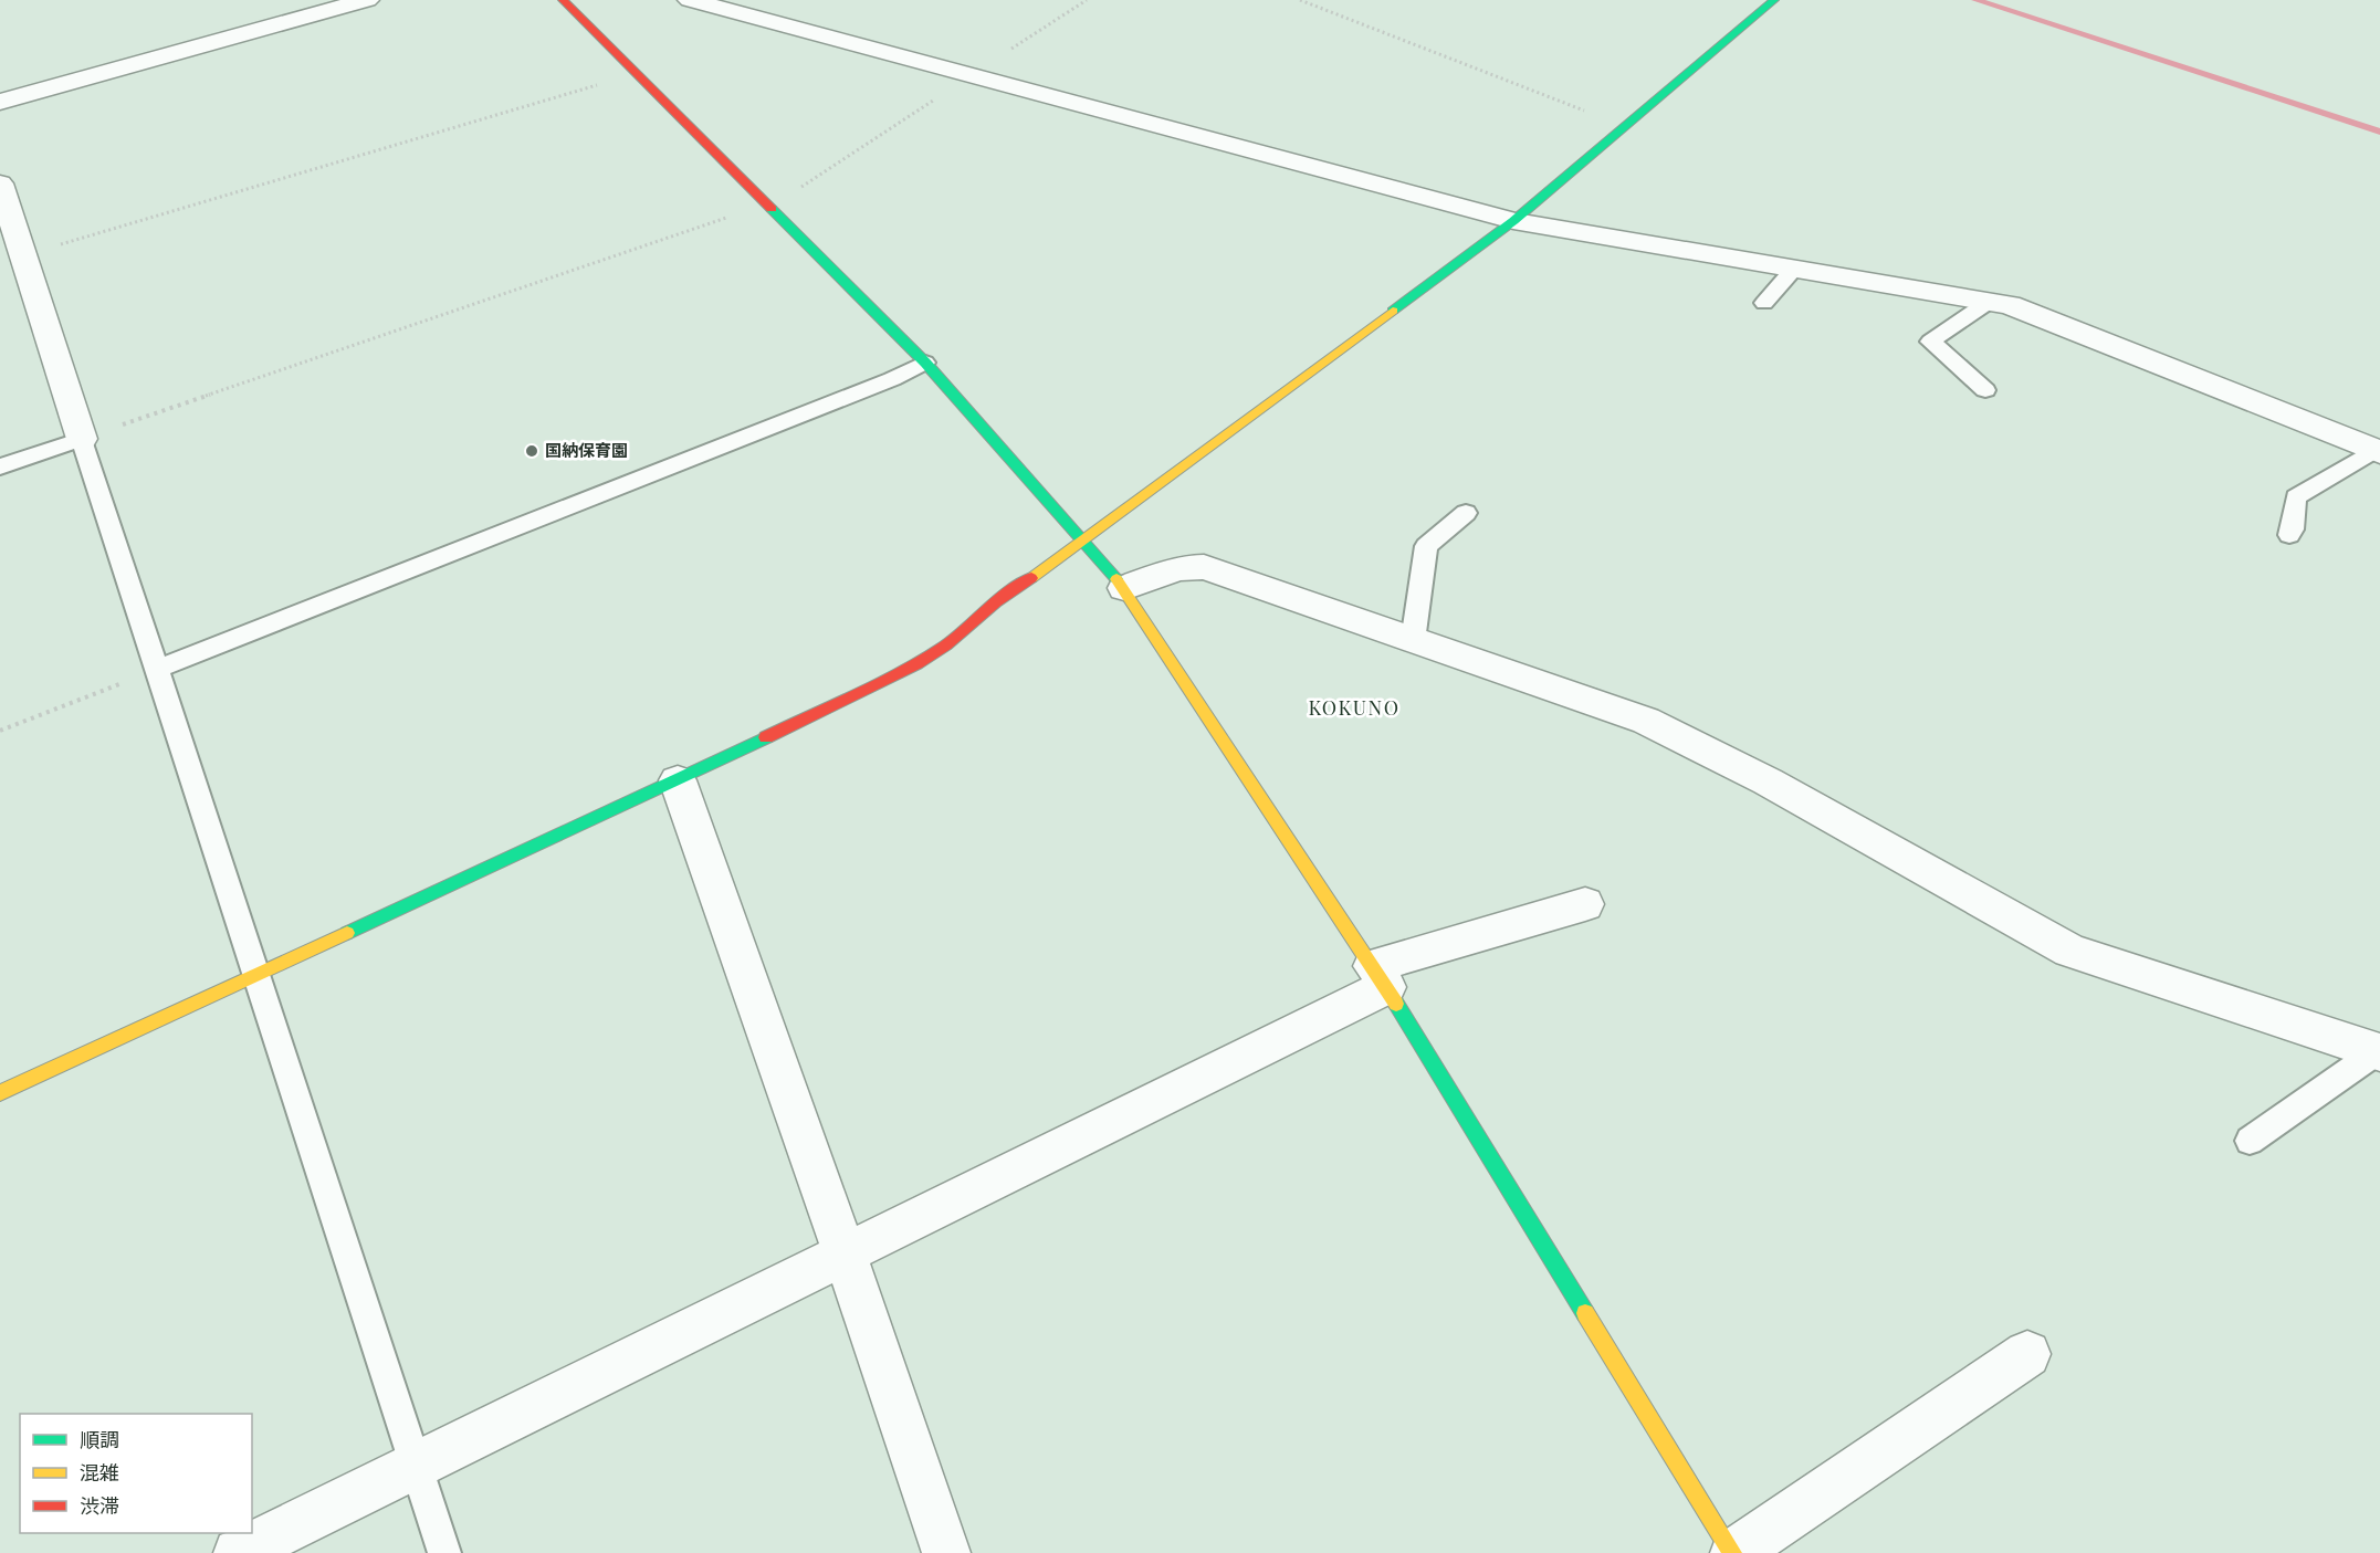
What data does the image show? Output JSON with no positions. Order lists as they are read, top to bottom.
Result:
{
  "districts": ["KOKUNO"],
  "places": ["国納保育園"],
  "legend": ["順調", "混雑", "渋滞"]
}
